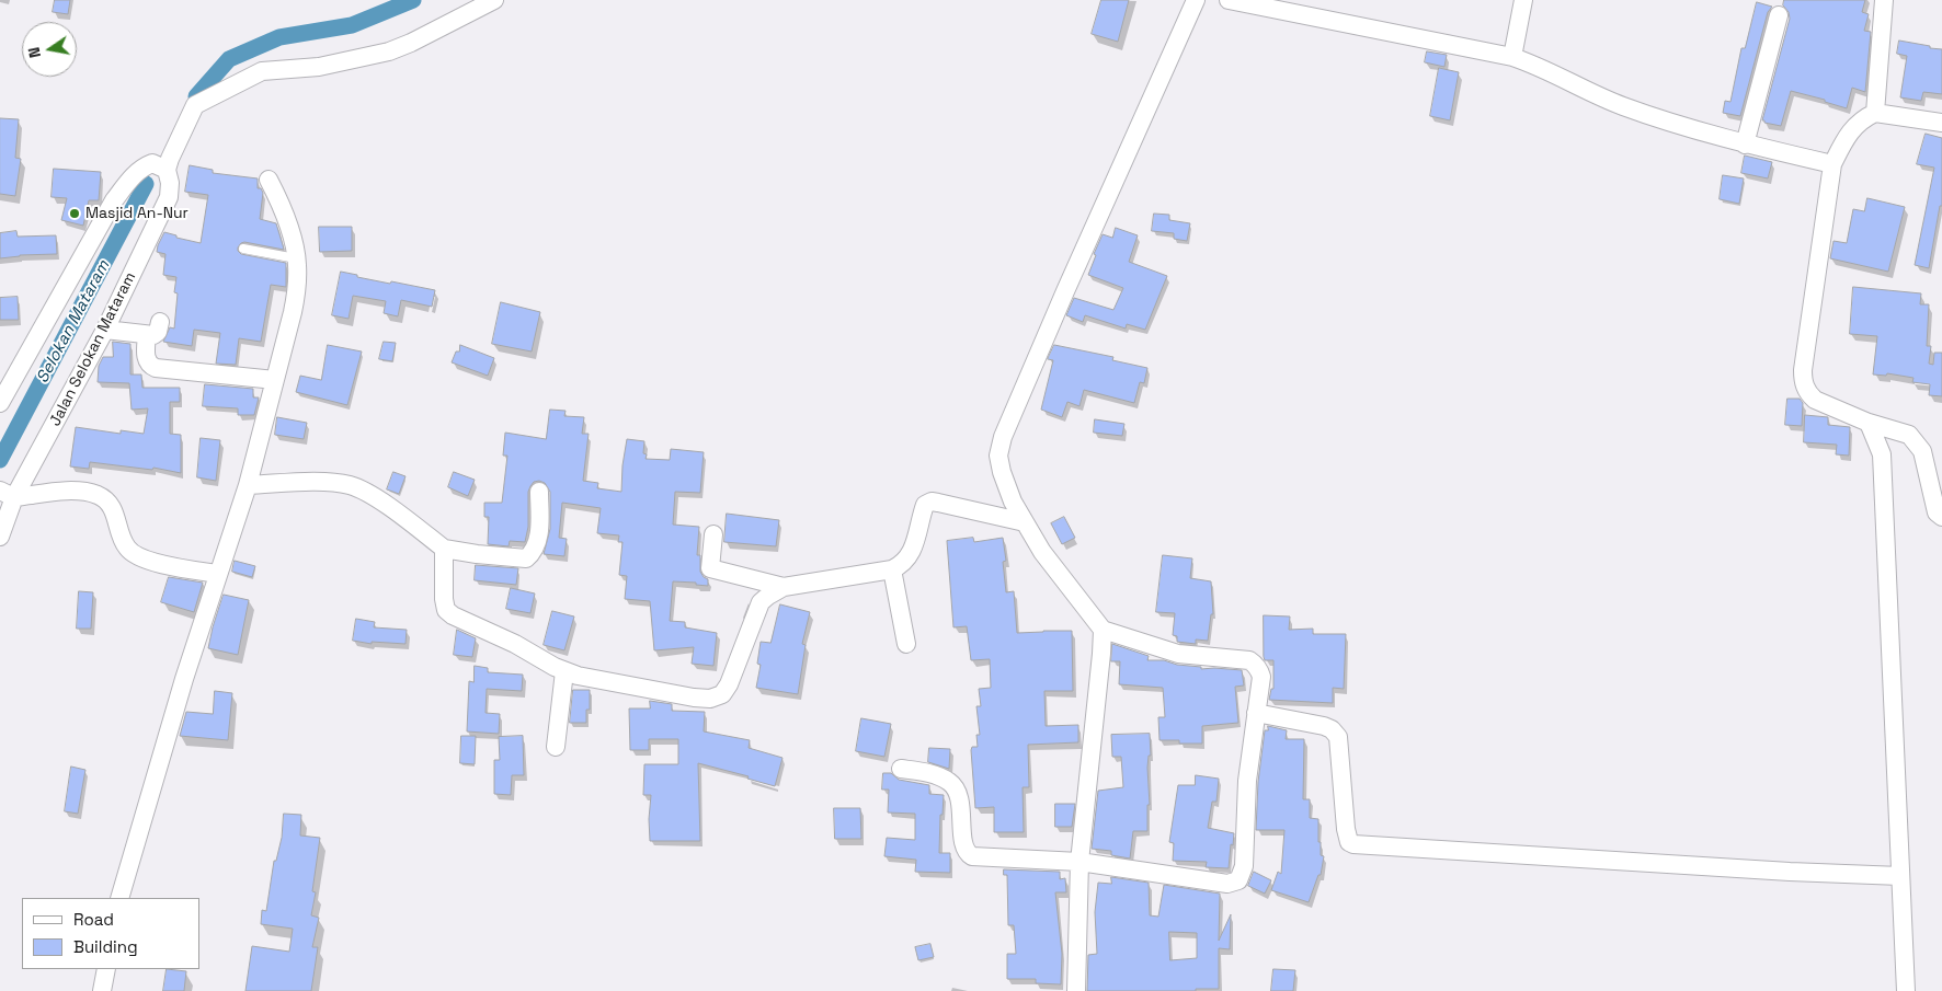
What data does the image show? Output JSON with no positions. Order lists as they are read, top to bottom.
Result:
{
  "streets": {
    "street": ["Jalan Selokan Mataram"]
  },
  "water": ["Selokan Mataram"],
  "places": ["Masjid An-Nur"],
  "legend": ["Road", "Building"],
  "north": "left"
}
